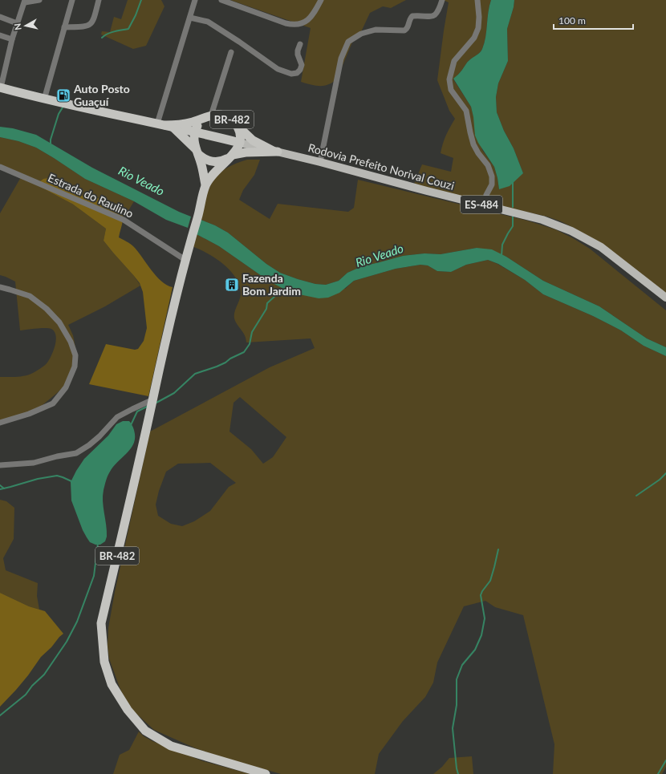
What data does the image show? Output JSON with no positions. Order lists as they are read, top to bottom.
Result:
{
  "streets": {
    "highway": ["BR-482", "ES-484"],
    "main road": ["Rodovia Prefeito Norival Couzi"],
    "street": ["Estrada do Raulino"]
  },
  "crossings": [
    ["BR-482", "Estrada do Raulino"],
    ["BR-482", "ES-484"],
    ["Rodovia Prefeito Norival Couzi", "ES-484"]
  ],
  "water": ["Rio Veado"],
  "places": {
    "fuel station": ["Auto Posto Guaçuí"],
    "building": ["Fazenda Bom Jardim"]
  },
  "scale_bar": "100 m",
  "north": "left"
}
